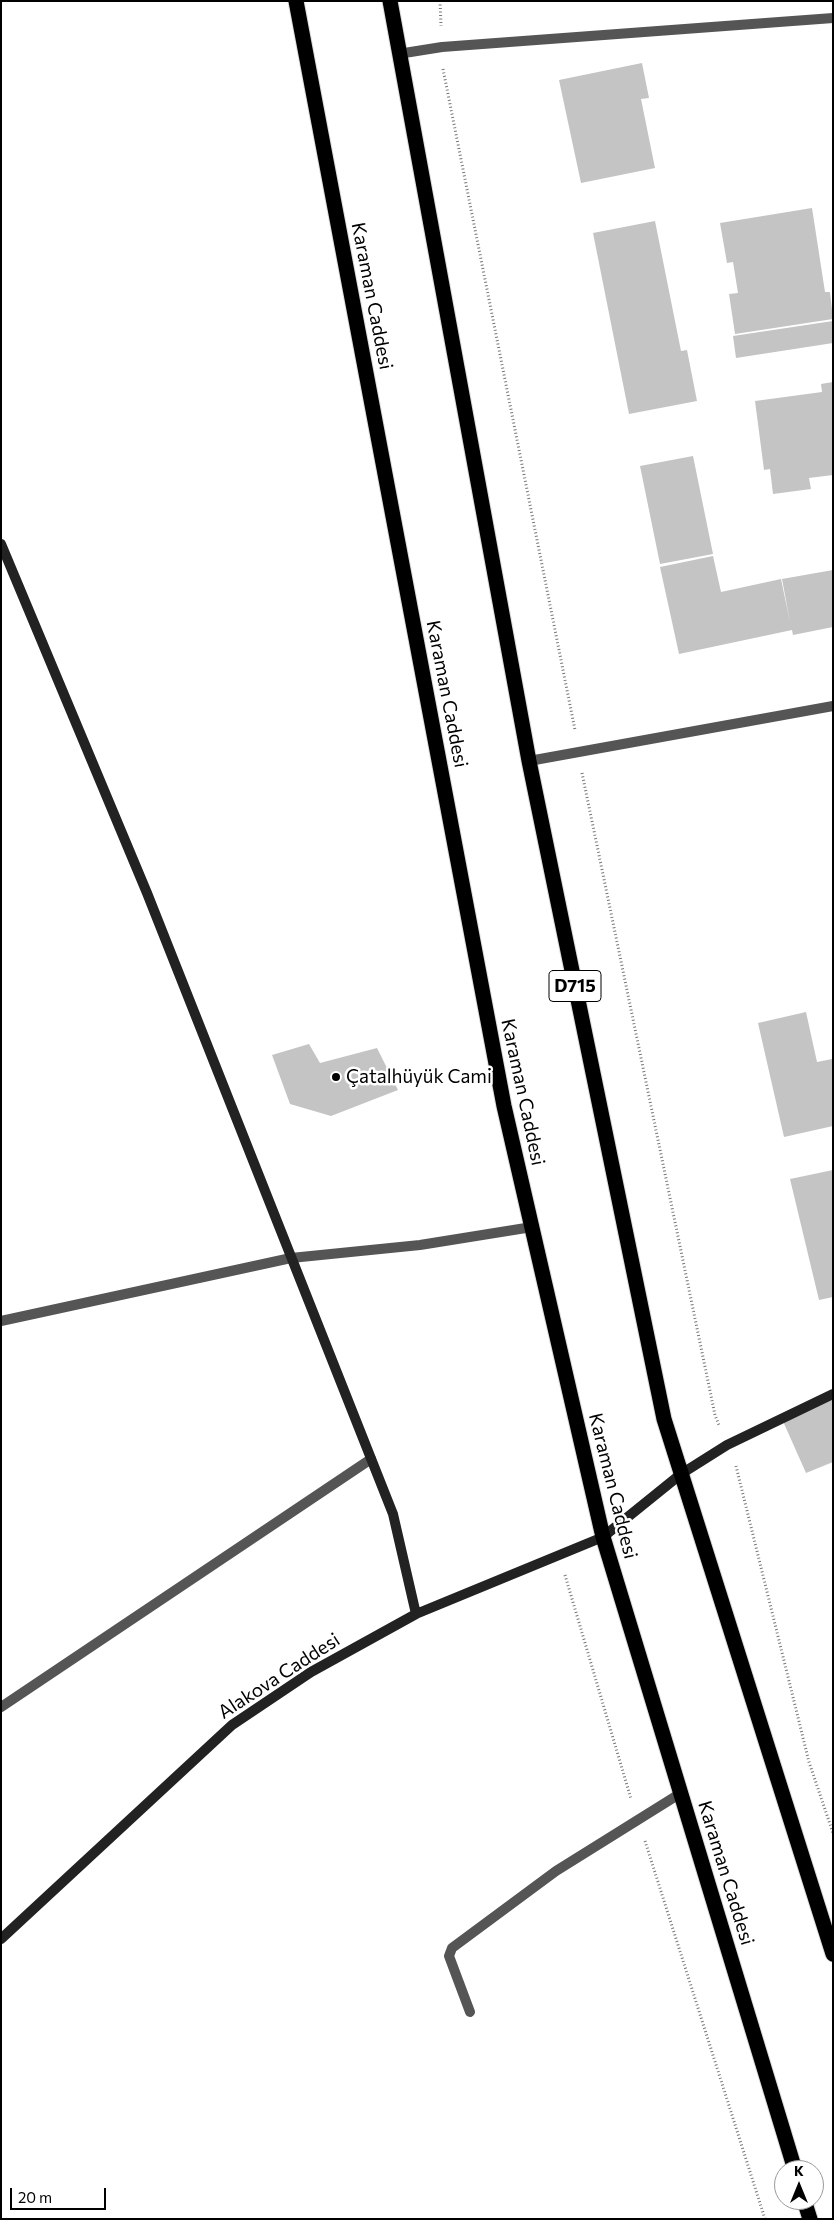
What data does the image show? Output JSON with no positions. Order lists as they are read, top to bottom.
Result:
{
  "streets": {
    "highway": ["Karaman Caddesi", "D715"],
    "street": ["Alakova Caddesi"]
  },
  "crossings": [
    ["Karaman Caddesi", "Alakova Caddesi"],
    ["D715", "Alakova Caddesi"]
  ],
  "places": ["Çatalhüyük Cami"],
  "scale_bar": "20 m",
  "north": "top"
}
